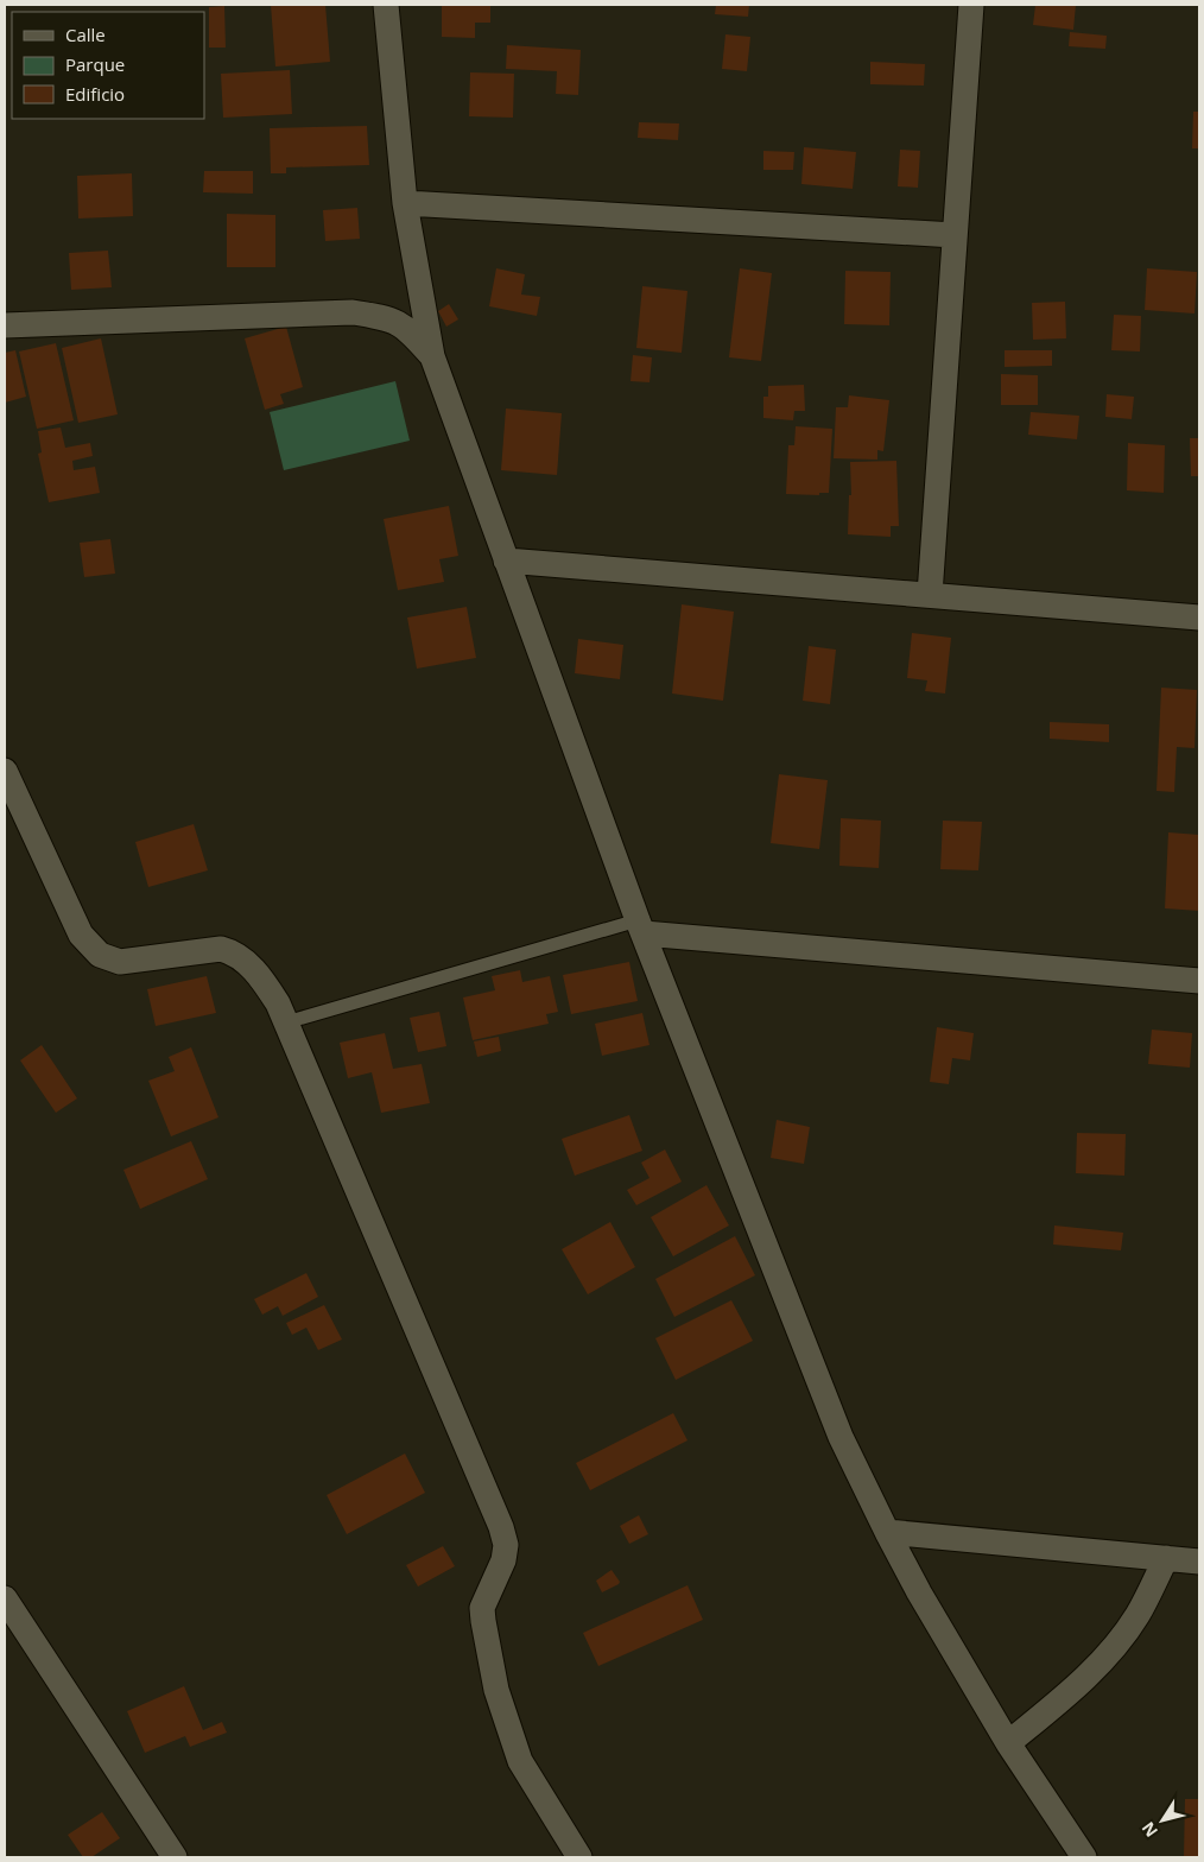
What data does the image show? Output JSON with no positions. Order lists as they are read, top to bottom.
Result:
{
  "legend": ["Calle", "Parque", "Edificio"],
  "north": "bottom left"
}
